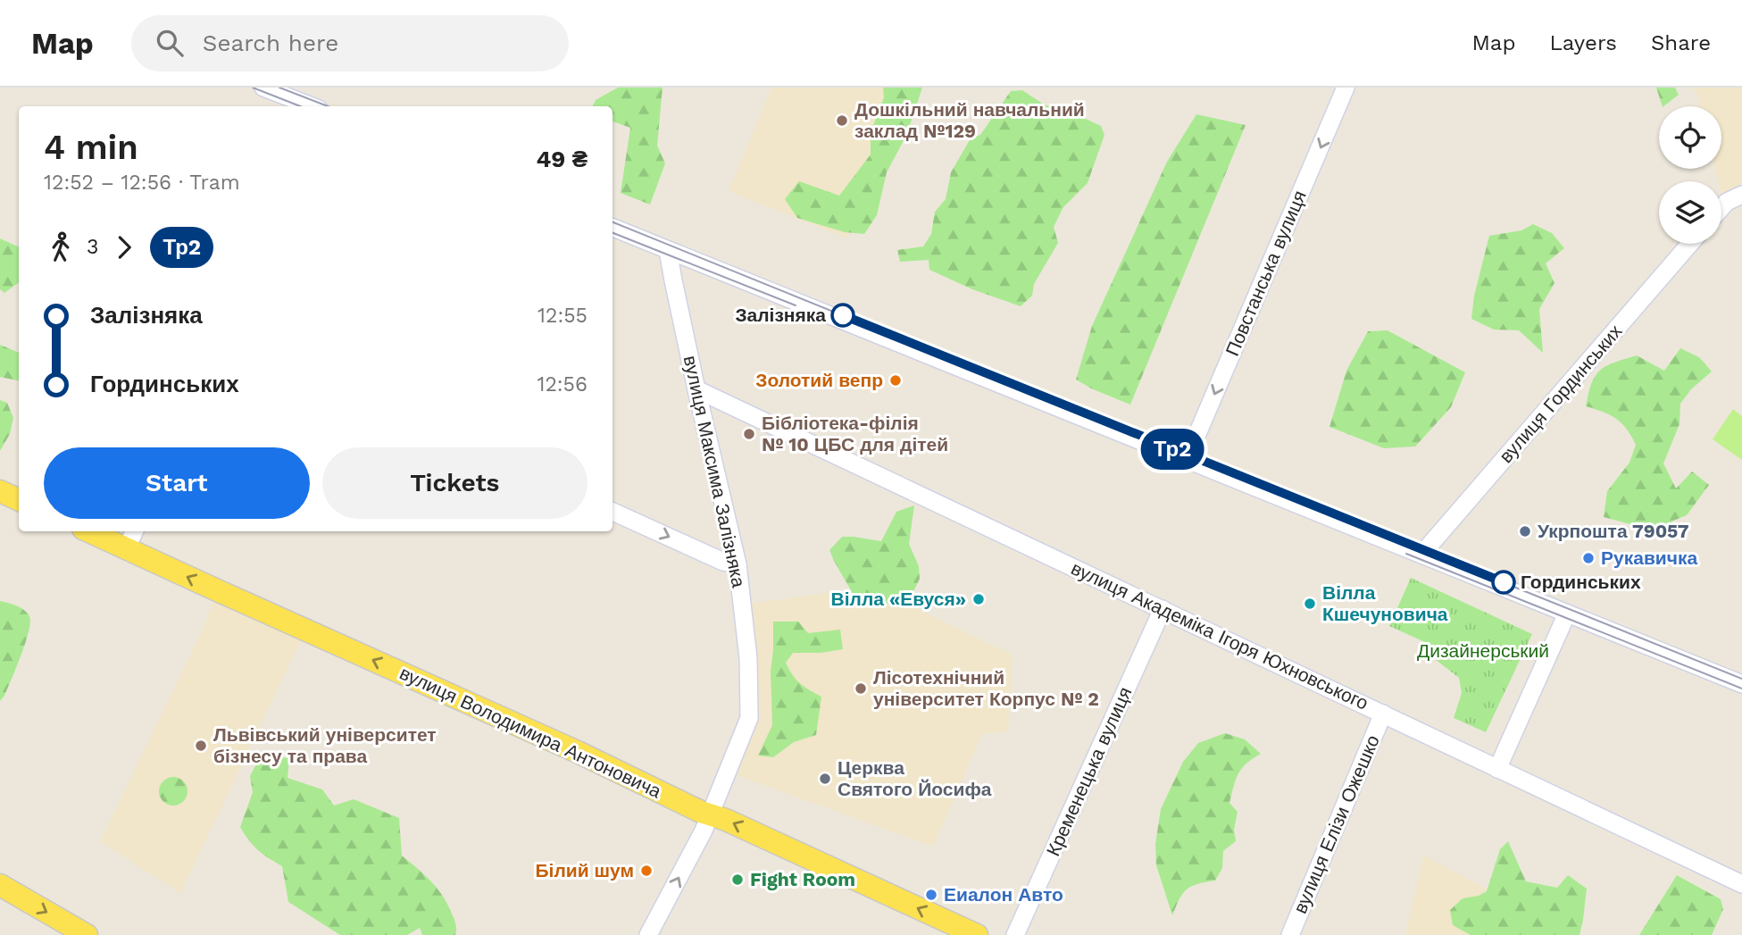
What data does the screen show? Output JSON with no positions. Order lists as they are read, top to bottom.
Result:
{
  "streets": {
    "main road": ["вулиця Володимира Антоновича"],
    "street": [
      "Повстанська вулиця",
      "вулиця Гординських",
      "вулиця Максима Залізняка",
      "вулиця Академіка Ігоря Юхновського",
      "Кременецька вулиця",
      "вулиця Елізи Ожешко"
    ]
  },
  "crossings": [
    ["вулиця Максима Залізняка", "вулиця Академіка Ігоря Юхновського"],
    ["вулиця Максима Залізняка", "вулиця Володимира Антоновича"],
    ["вулиця Академіка Ігоря Юхновського", "Кременецька вулиця"],
    ["вулиця Академіка Ігоря Юхновського", "вулиця Елізи Ожешко"]
  ],
  "one_way": ["Повстанська вулиця", "вулиця Володимира Антоновича"],
  "parks": ["Дизайнерський"],
  "places": [
    "Дошкільний навчальний заклад №129",
    "Залізняка",
    "Золотий вепр",
    "Бібліотека-філія № 10 ЦБС для дітей",
    "Укрпошта 79057",
    "Рукавичка",
    "Гординських",
    "Вілла «Евуся»",
    "Вілла Кшечуновича",
    "Лісотехнічний університет Корпус № 2",
    "Львівський університет бізнесу та права",
    "Церква Святого Йосифа",
    "Білий шум",
    "Fight Room",
    "Еиалон Авто"
  ],
  "lines": ["tram line Тр2"],
  "page": {
    "header": "Map",
    "search": "Search here",
    "nav": ["Map", "Layers", "Share"],
    "on_map": "Тр2",
    "heading": ["4 min", "12:52 – 12:56 · Tram", "49 ₴"],
    "legs": ["3", "Тр2"],
    "list": [
      {
        "name": "Залізняка",
        "value": "12:55"
      },
      {
        "name": "Гординських",
        "value": "12:56"
      }
    ],
    "buttons": ["Start", "Tickets"]
  }
}
